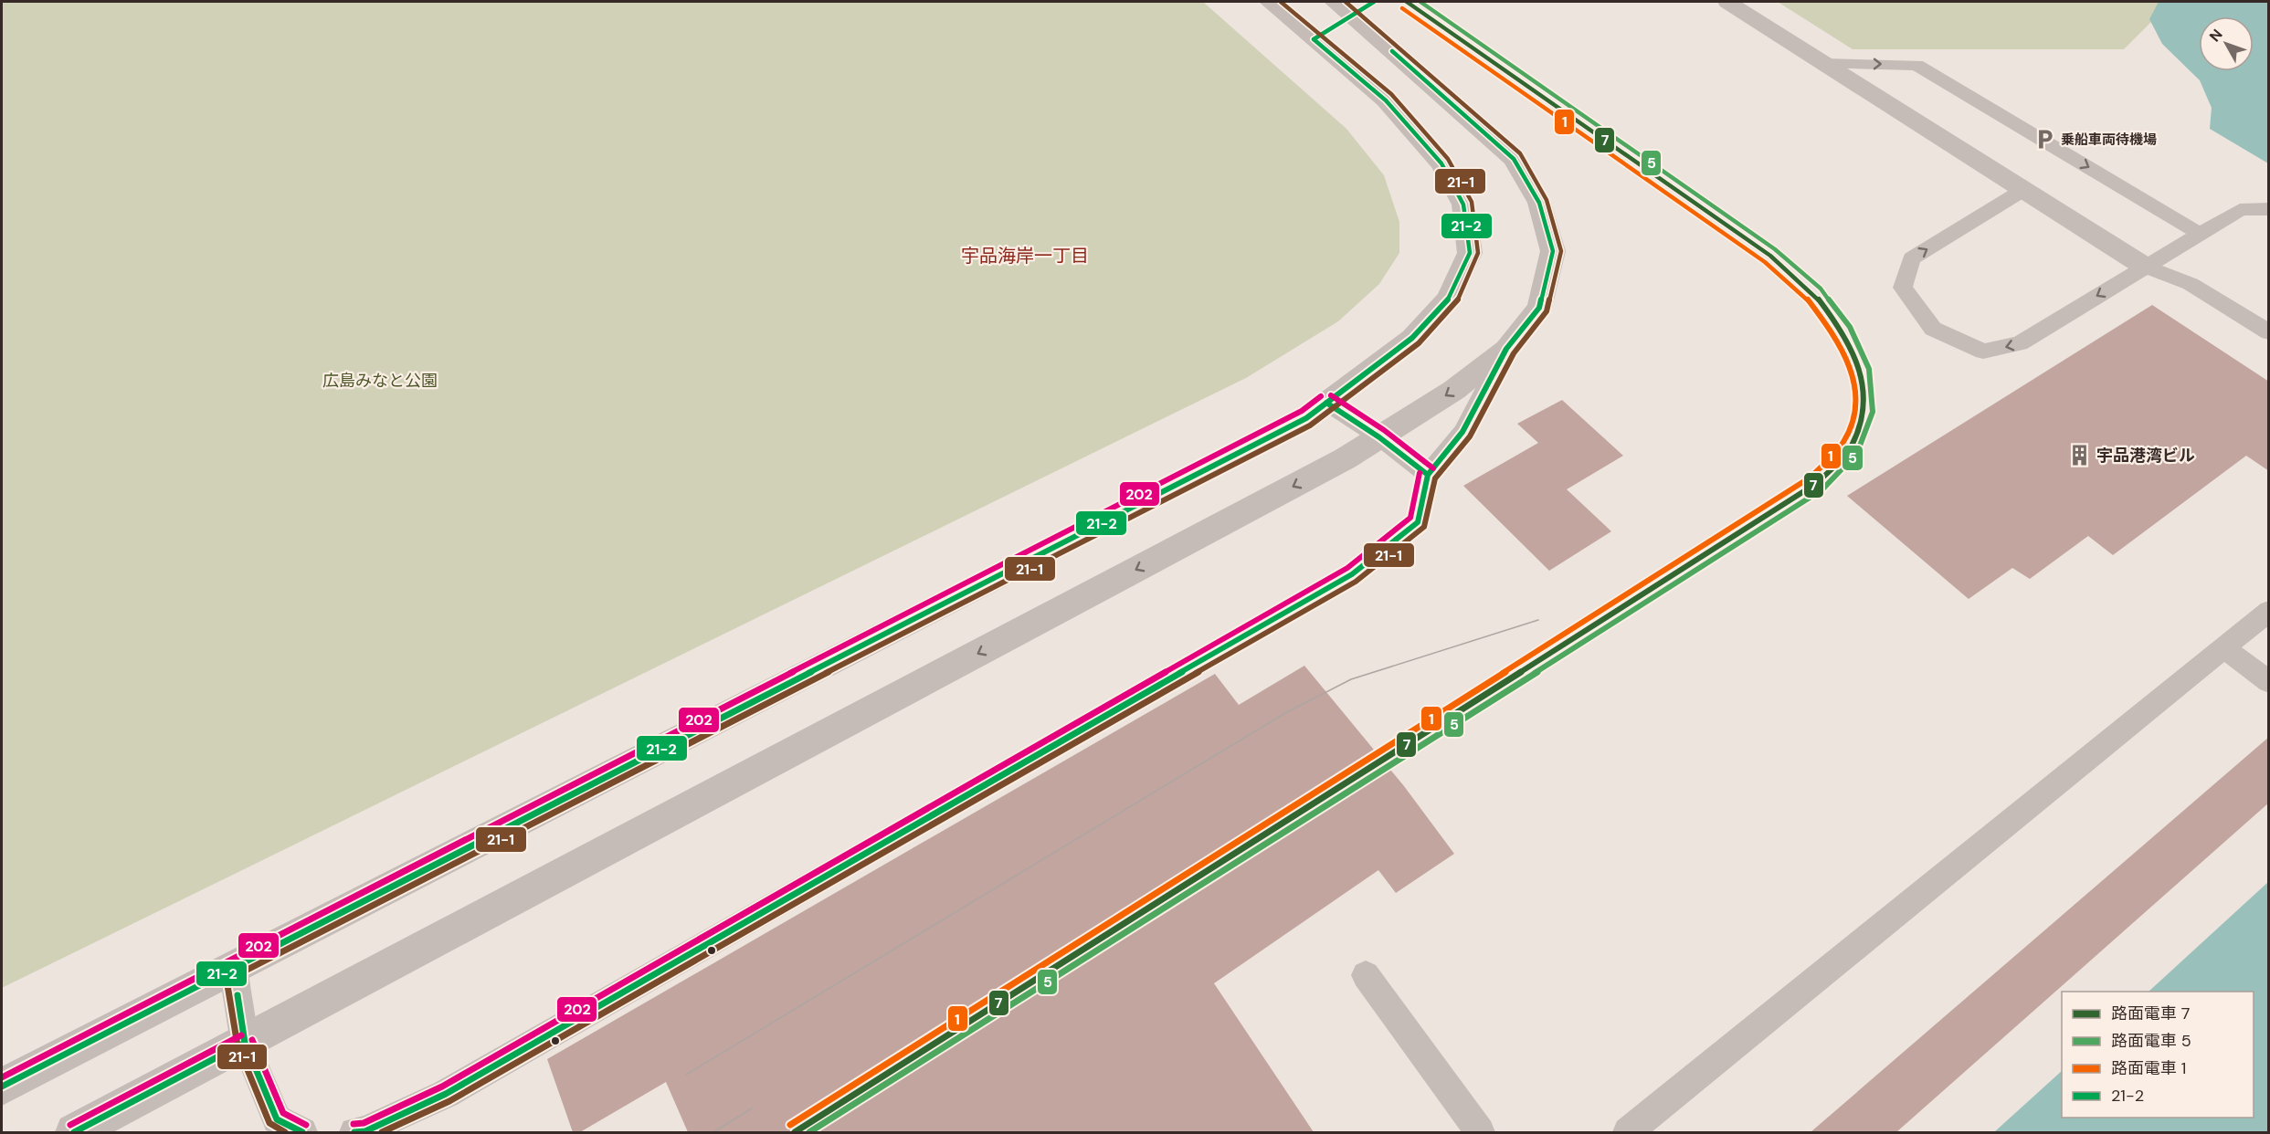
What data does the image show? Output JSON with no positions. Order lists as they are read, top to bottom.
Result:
{
  "districts": ["宇品海岸一丁目"],
  "parks": ["広島みなと公園"],
  "places": {
    "parking": ["乗船車両待機場"],
    "building": ["宇品港湾ビル"]
  },
  "lines": [
    "tram line 7",
    "tram line 5",
    "transit line 21-2",
    "transit line 21-1",
    "tram line 1",
    "transit line 202"
  ],
  "legend": [
    "路面電車 7",
    "路面電車 5",
    "路面電車 1",
    "21-2"
  ],
  "north": "top left"
}
